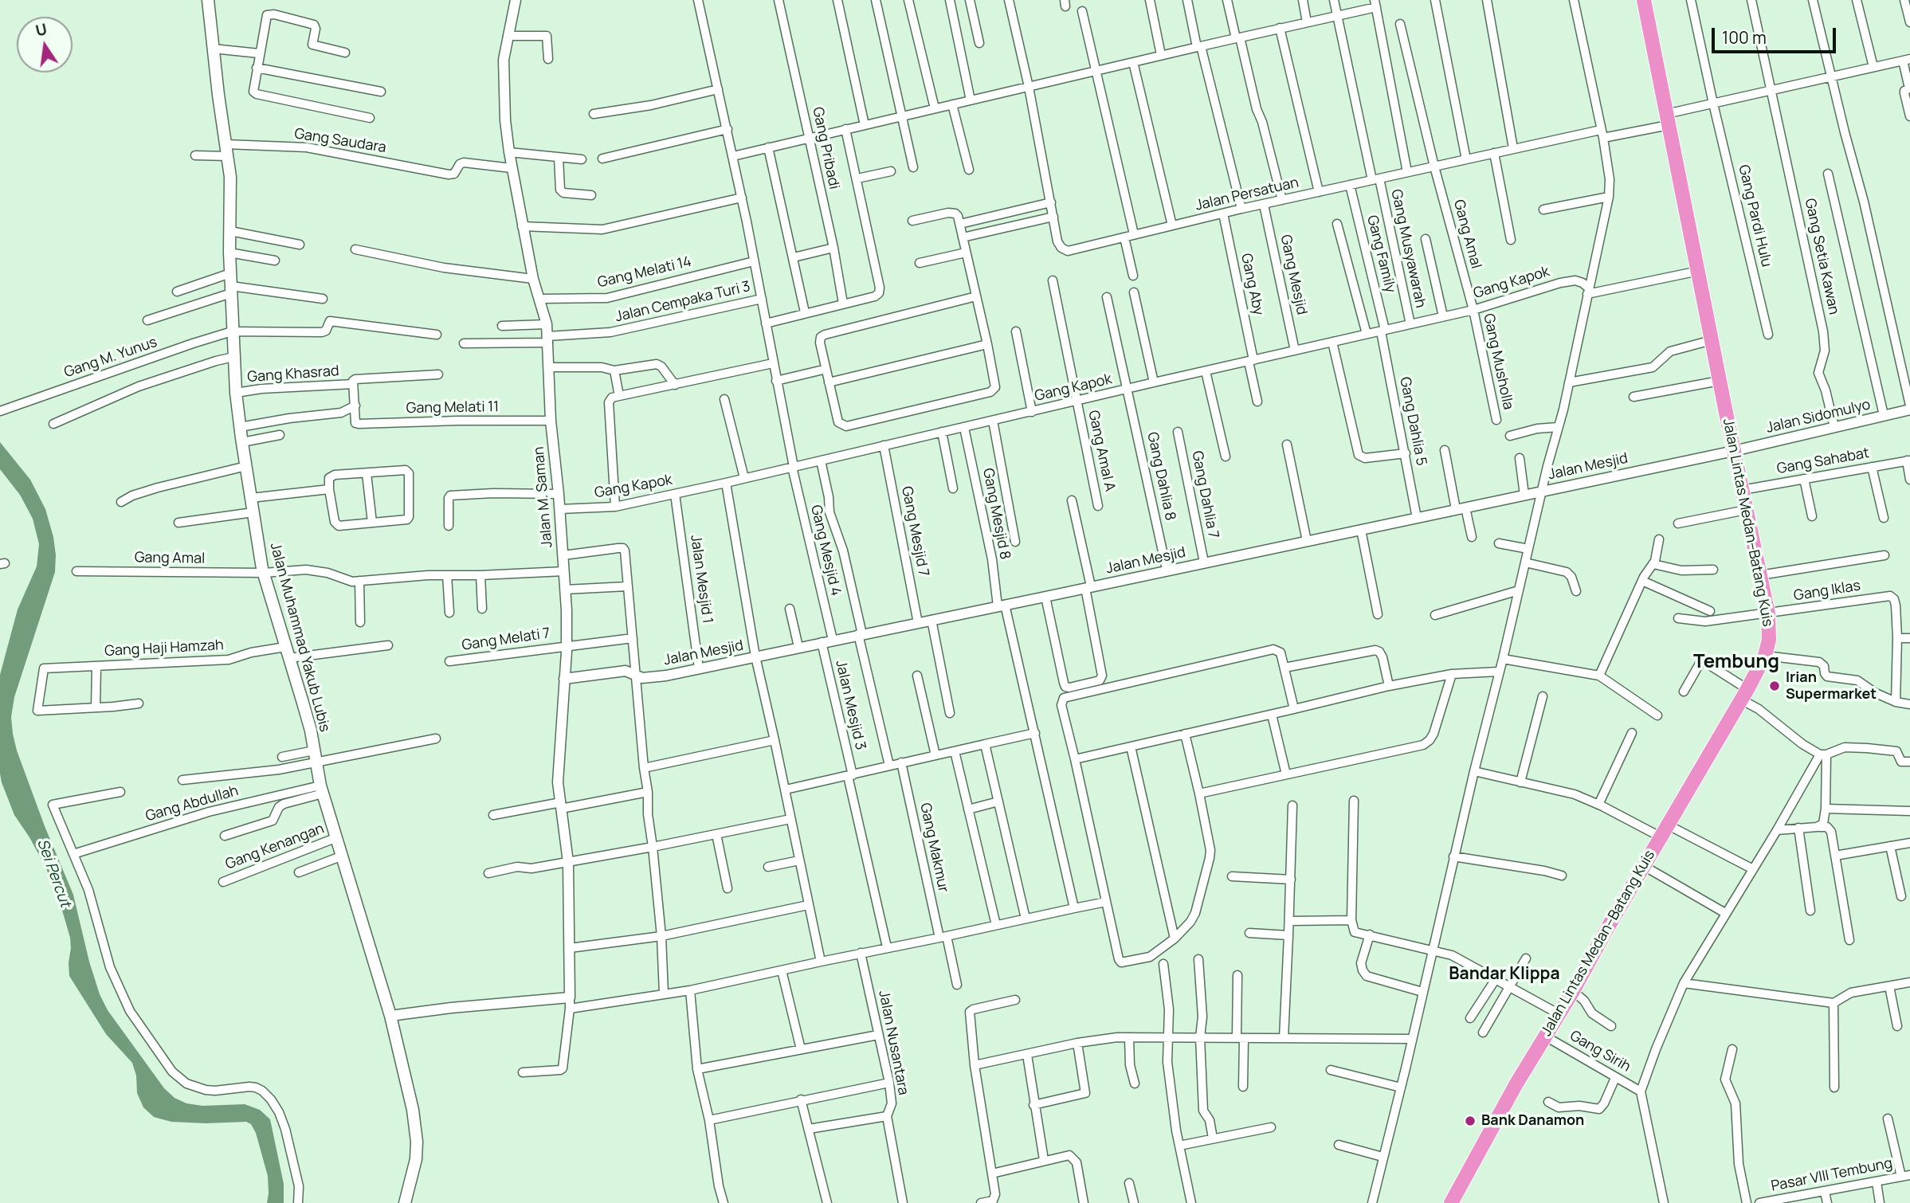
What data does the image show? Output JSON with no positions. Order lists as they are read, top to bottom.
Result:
{
  "streets": {
    "highway": ["Jalan Lintas Medan–Batang Kuis"],
    "main road": ["Jalan Muhammad Yakub Lubis"],
    "street": [
      "Gang Saudara",
      "Gang Pribadi",
      "Jalan Persatuan",
      "Gang Pardi Hulu",
      "Gang Amal",
      "Gang Musyawarah",
      "Gang Family",
      "Gang Setia Kawan",
      "Gang Melati 14",
      "Gang Mesjid",
      "Gang Kapok",
      "Gang Aby",
      "Jalan Cempaka Turi 3",
      "Gang M. Yunus",
      "Gang Musholla",
      "Gang Khasrad",
      "Gang Melati 11",
      "Jalan Sidomulyo",
      "Gang Dahlia 5",
      "Gang Amal A",
      "Gang Sahabat",
      "Jalan Mesjid",
      "Gang Dahlia 8",
      "Gang Dahlia 7",
      "Jalan M. Saman",
      "Gang Mesjid 8",
      "Gang Mesjid 7",
      "Gang Mesjid 4",
      "Jalan Mesjid 1",
      "Gang Iklas",
      "Gang Melati 7",
      "Gang Haji Hamzah",
      "Jalan Mesjid 3",
      "Gang Abdullah",
      "Gang Kenangan",
      "Gang Makmur",
      "Jalan Nusantara",
      "Gang Sirih",
      "Pasar VIII Tembung"
    ]
  },
  "crossings": [
    ["Gang Saudara", "Jalan M. Saman"],
    ["Gang Saudara", "Jalan Muhammad Yakub Lubis"],
    ["Jalan Persatuan", "Gang Pardi Hulu"],
    ["Jalan Persatuan", "Gang Amal"],
    ["Jalan Persatuan", "Gang Musyawarah"],
    ["Jalan Persatuan", "Gang Family"],
    ["Jalan Persatuan", "Gang Setia Kawan"],
    ["Jalan Persatuan", "Gang Mesjid"],
    ["Jalan Persatuan", "Gang Aby"],
    ["Jalan Persatuan", "Jalan Lintas Medan–Batang Kuis"],
    ["Gang Amal", "Gang Kapok"],
    ["Gang Amal", "Gang Musholla"],
    ["Gang Amal", "Jalan M. Saman"],
    ["Gang Amal", "Jalan Muhammad Yakub Lubis"],
    ["Gang Musyawarah", "Gang Kapok"],
    ["Gang Family", "Gang Kapok"],
    ["Gang Family", "Gang Dahlia 5"],
    ["Gang Setia Kawan", "Jalan Sidomulyo"],
    ["Gang Melati 14", "Jalan M. Saman"],
    ["Gang Melati 14", "Gang Mesjid 4"],
    ["Gang Mesjid", "Gang Kapok"],
    ["Gang Kapok", "Gang Aby"],
    ["Gang Kapok", "Gang Musholla"],
    ["Gang Kapok", "Gang Dahlia 5"],
    ["Gang Kapok", "Gang Amal A"],
    ["Gang Kapok", "Gang Dahlia 8"],
    ["Gang Kapok", "Jalan M. Saman"],
    ["Gang Kapok", "Gang Mesjid 8"],
    ["Gang Kapok", "Gang Mesjid 7"],
    ["Gang Kapok", "Gang Mesjid 4"],
    ["Gang Kapok", "Jalan Mesjid 1"],
    ["Jalan Cempaka Turi 3", "Jalan M. Saman"],
    ["Jalan Cempaka Turi 3", "Gang Mesjid 4"],
    ["Gang M. Yunus", "Jalan Muhammad Yakub Lubis"],
    ["Gang Khasrad", "Jalan Muhammad Yakub Lubis"],
    ["Gang Melati 11", "Jalan M. Saman"],
    ["Jalan Sidomulyo", "Jalan Mesjid"],
    ["Jalan Sidomulyo", "Jalan Lintas Medan–Batang Kuis"],
    ["Gang Dahlia 5", "Jalan Mesjid"],
    ["Gang Sahabat", "Jalan Lintas Medan–Batang Kuis"],
    ["Jalan Mesjid", "Gang Dahlia 8"],
    ["Jalan Mesjid", "Gang Dahlia 7"],
    ["Jalan Mesjid", "Jalan M. Saman"],
    ["Jalan Mesjid", "Gang Mesjid 8"],
    ["Jalan Mesjid", "Jalan Lintas Medan–Batang Kuis"],
    ["Jalan Mesjid", "Gang Mesjid 7"],
    ["Jalan Mesjid", "Gang Mesjid 4"],
    ["Jalan Mesjid", "Jalan Mesjid 1"],
    ["Jalan Mesjid", "Jalan Mesjid 3"],
    ["Jalan M. Saman", "Gang Melati 7"],
    ["Jalan Lintas Medan–Batang Kuis", "Gang Iklas"],
    ["Jalan Lintas Medan–Batang Kuis", "Gang Sirih"],
    ["Jalan Muhammad Yakub Lubis", "Gang Haji Hamzah"],
    ["Jalan Muhammad Yakub Lubis", "Gang Abdullah"],
    ["Jalan Muhammad Yakub Lubis", "Gang Kenangan"]
  ],
  "districts": ["Tembung", "Bandar Klippa"],
  "water": ["Sei Percut"],
  "places": ["Irian Supermarket", "Bank Danamon"],
  "scale_bar": "100 m",
  "north": "top"
}
